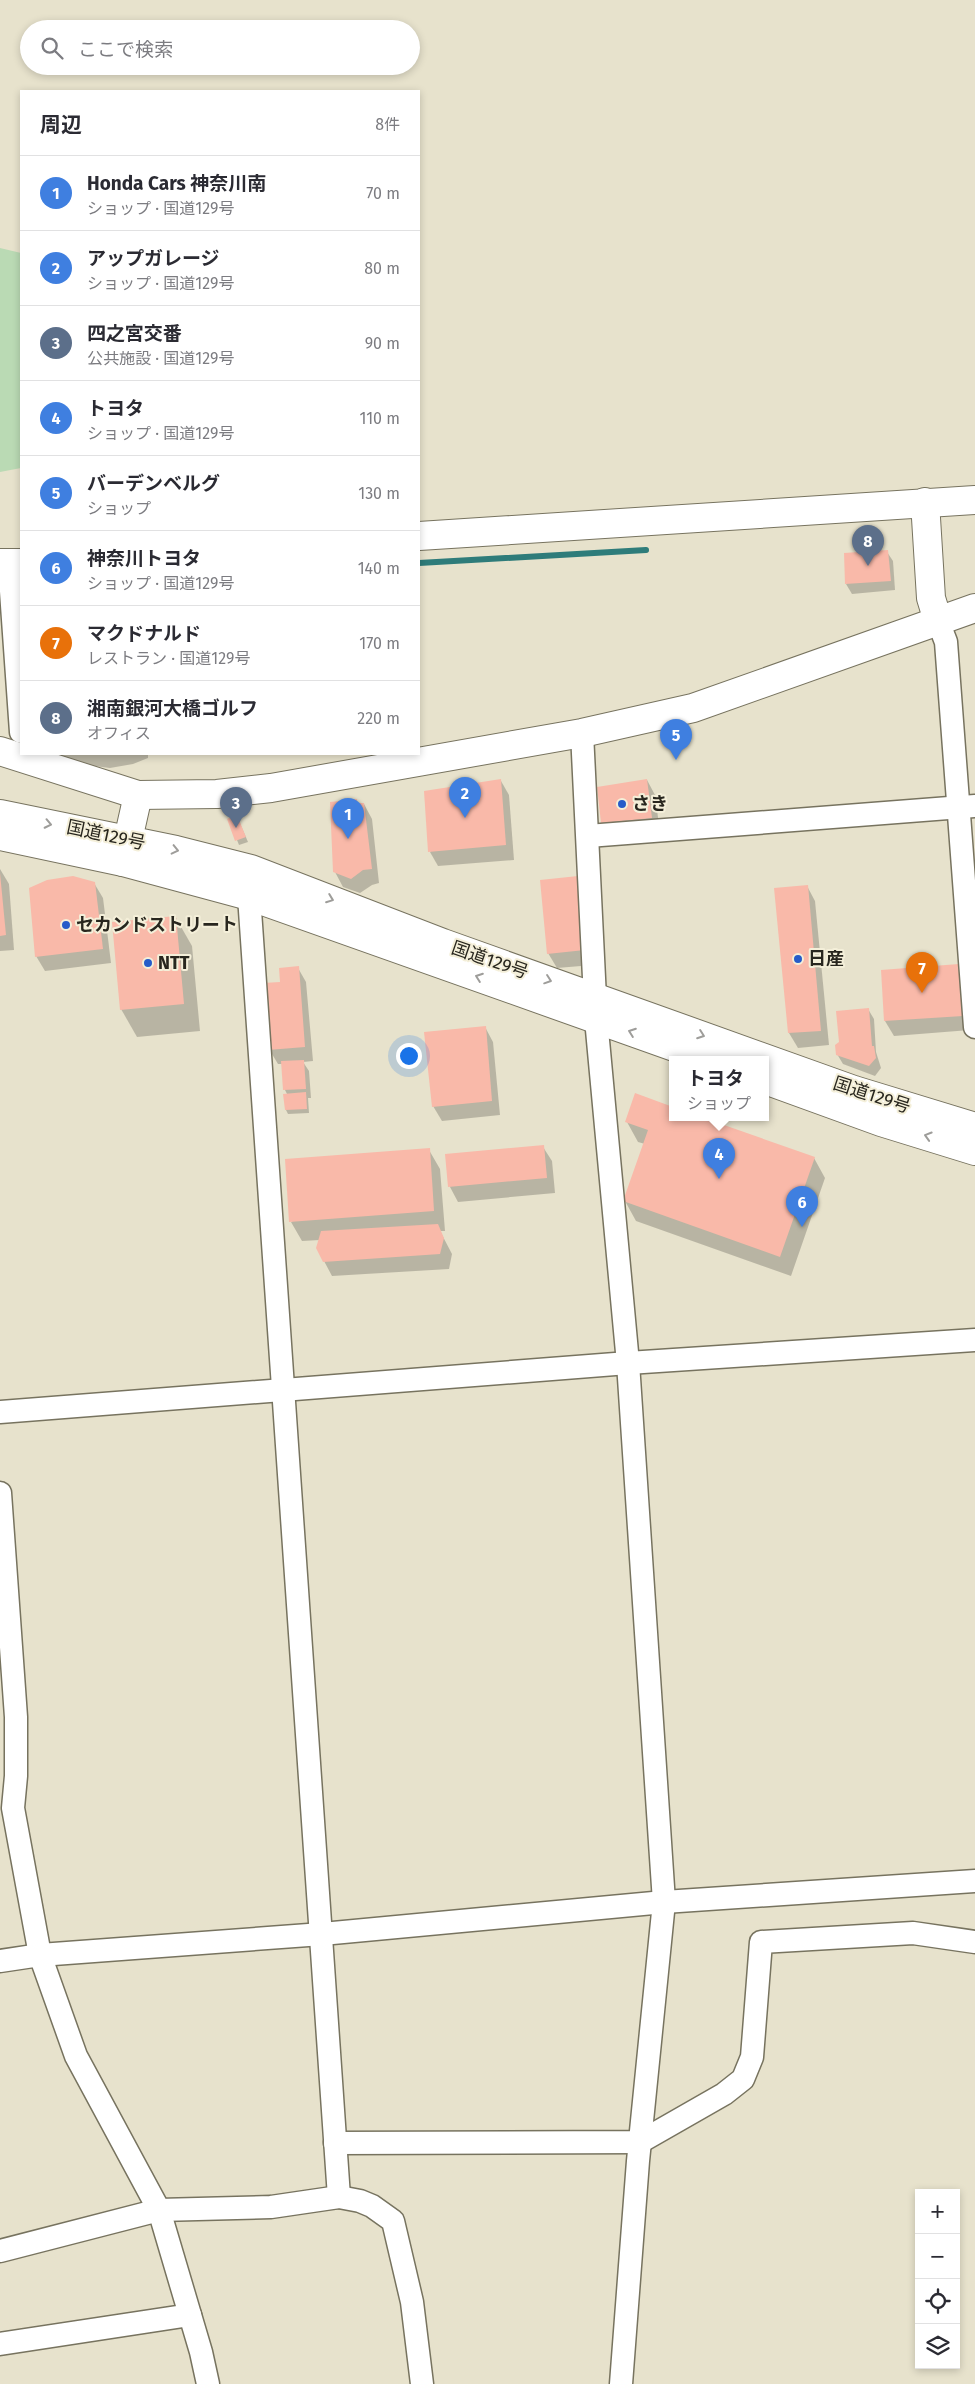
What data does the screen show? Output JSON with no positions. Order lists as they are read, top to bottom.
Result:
{
  "streets": {
    "main road": ["国道129号"]
  },
  "places": [
    "さき",
    "セカンドストリート",
    "日産",
    "NTT"
  ],
  "page": {
    "search": "ここで検索",
    "heading": ["周辺", "8件"],
    "list": [
      {
        "mark": "1",
        "name": "Honda Cars 神奈川南",
        "note": "ショップ · 国道129号",
        "value": "70 m"
      },
      {
        "mark": "2",
        "name": "アップガレージ",
        "note": "ショップ · 国道129号",
        "value": "80 m"
      },
      {
        "mark": "3",
        "name": "四之宮交番",
        "note": "公共施設 · 国道129号",
        "value": "90 m"
      },
      {
        "mark": "4",
        "name": "トヨタ",
        "note": "ショップ · 国道129号",
        "value": "110 m"
      },
      {
        "mark": "5",
        "name": "バーデンベルグ",
        "note": "ショップ",
        "value": "130 m"
      },
      {
        "mark": "6",
        "name": "神奈川トヨタ",
        "note": "ショップ · 国道129号",
        "value": "140 m"
      },
      {
        "mark": "7",
        "name": "マクドナルド",
        "note": "レストラン · 国道129号",
        "value": "170 m"
      },
      {
        "mark": "8",
        "name": "湘南銀河大橋ゴルフ",
        "note": "オフィス",
        "value": "220 m"
      }
    ],
    "pins": [
      "8",
      "5",
      "2",
      "3",
      "1",
      "7",
      "4",
      "6"
    ],
    "popup": ["トヨタ", "ショップ"],
    "map_buttons": ["+", "−"]
  }
}
